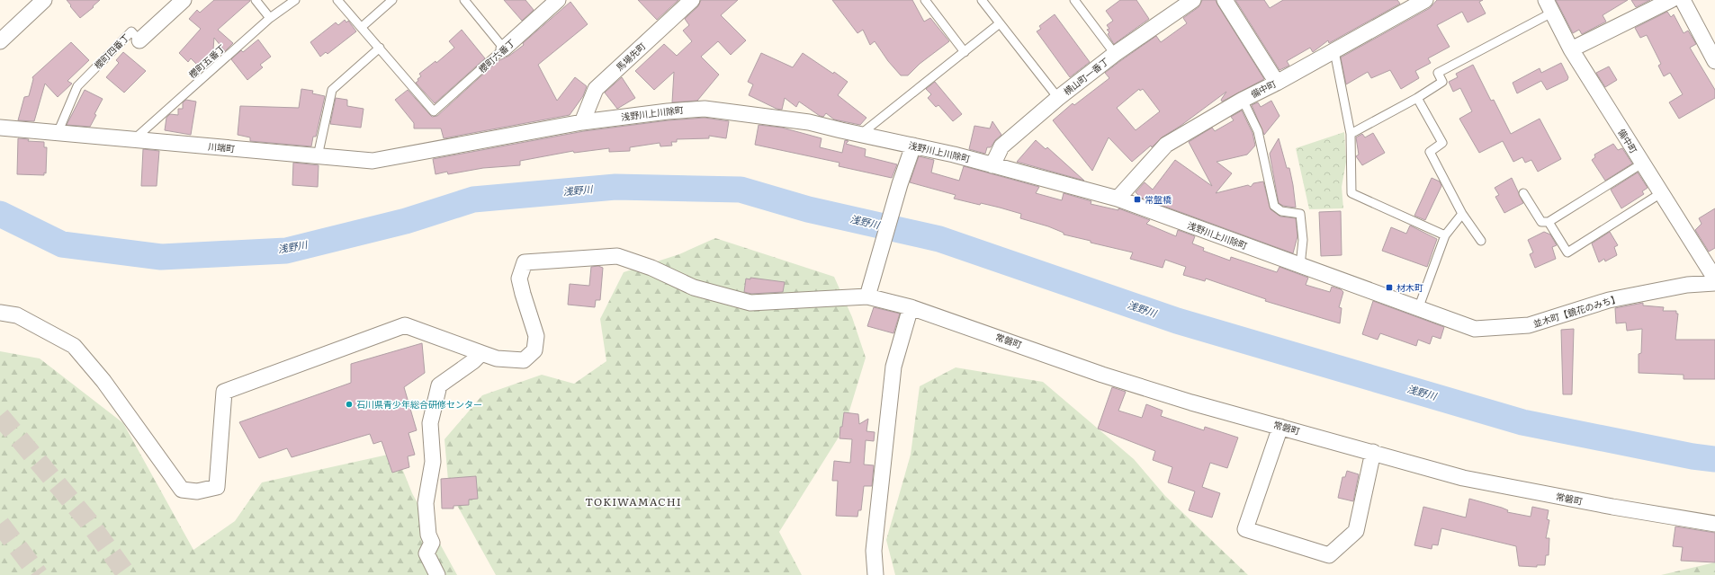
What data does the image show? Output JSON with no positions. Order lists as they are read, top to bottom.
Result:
{
  "streets": {
    "street": [
      "櫻町四番丁",
      "櫻町六番丁",
      "馬場先町",
      "横山町一番丁",
      "備中町",
      "浅野川上川除町",
      "川端町",
      "並木町【鏡花のみち】",
      "常磐町"
    ],
    "lane": ["櫻町五番丁"]
  },
  "crossings": [
    ["櫻町四番丁", "川端町"],
    ["馬場先町", "浅野川上川除町"],
    ["櫻町五番丁", "川端町"],
    ["横山町一番丁", "浅野川上川除町"],
    ["備中町", "浅野川上川除町"],
    ["浅野川上川除町", "川端町"],
    ["浅野川上川除町", "並木町【鏡花のみち】"]
  ],
  "districts": ["TOKIWAMACHI"],
  "water": ["浅野川"],
  "places": {
    "transit": ["常盤橋", "材木町"],
    "other": ["石川県青少年総合研修センター"]
  }
}
